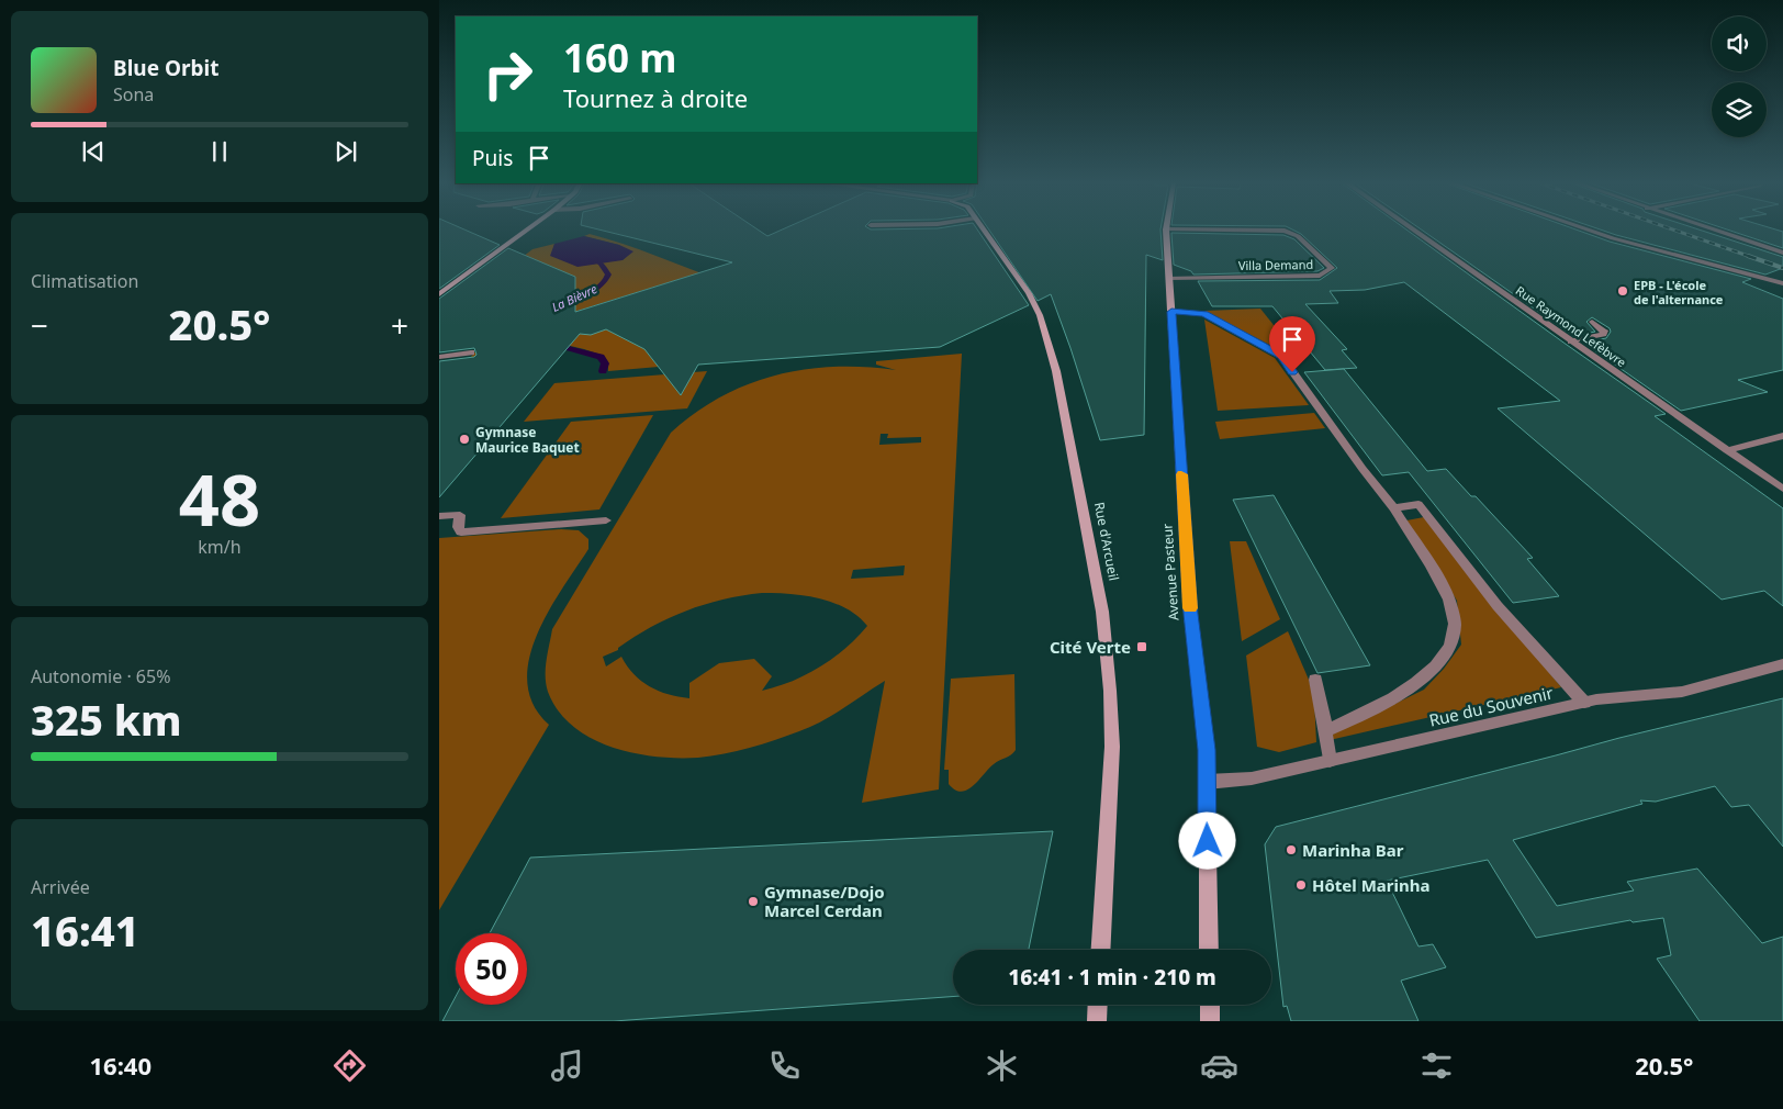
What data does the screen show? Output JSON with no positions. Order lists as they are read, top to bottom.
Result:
{
  "streets": {
    "main road": ["Rue d'Arcueil", "Avenue Pasteur"],
    "street": ["Villa Demand", "Rue Raymond Lefèbvre", "Rue du Souvenir"]
  },
  "crossings": [
    ["Villa Demand", "Avenue Pasteur"],
    ["Avenue Pasteur", "Rue du Souvenir"]
  ],
  "water": ["La Bièvre"],
  "places": {
    "other": [
      "EPB - L'école de l'alternance",
      "Gymnase Maurice Baquet",
      "Marinha Bar",
      "Hôtel Marinha",
      "Gymnase/Dojo Marcel Cerdan"
    ],
    "transit": ["Cité Verte"]
  },
  "page": {
    "turn": ["160 m", "Tournez à droite"],
    "song": ["Blue Orbit", "Sona"],
    "then": "Puis",
    "tile": [
      "Climatisation",
      ["48", "km/h"],
      ["Autonomie · 65%", "325 km"],
      ["Arrivée", "16:41"]
    ],
    "heat": ["−", "20.5°", "+"],
    "limit": "50",
    "trip": "16:41 · 1 min · 210 m",
    "tabs": ["16:40", "20.5°"]
  }
}
